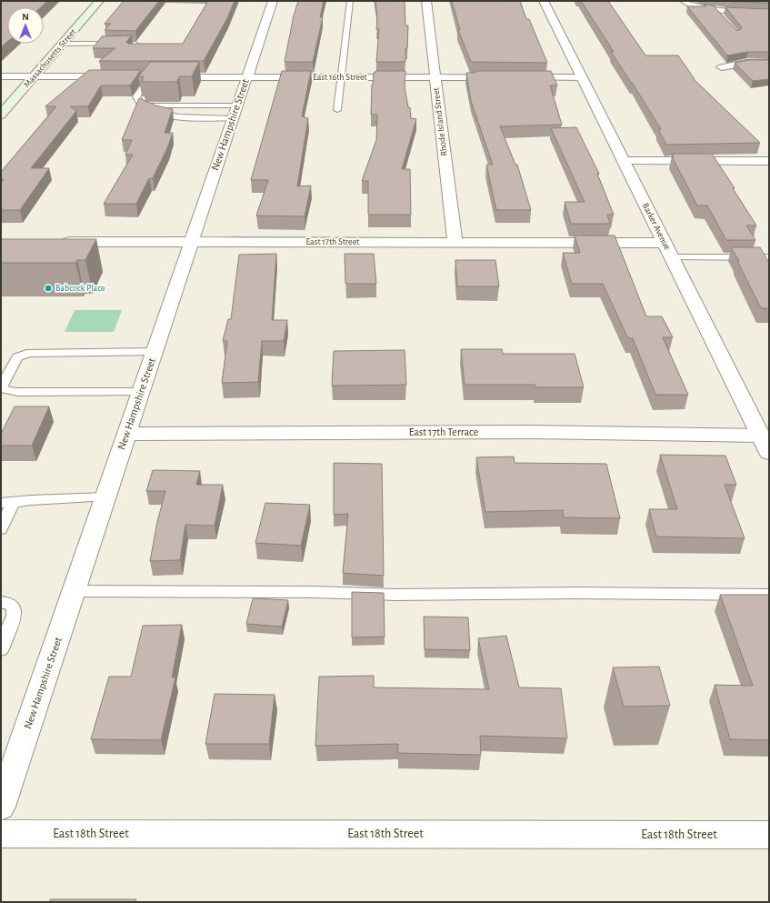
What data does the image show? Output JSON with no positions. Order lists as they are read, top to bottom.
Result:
{
  "streets": {
    "main road": ["Massachusetts Street"],
    "street": [
      "East 16th Street",
      "Rhode Island Street",
      "New Hampshire Street",
      "Barker Avenue",
      "East 17th Street",
      "East 17th Terrace",
      "East 18th Street"
    ]
  },
  "crossings": [
    ["East 16th Street", "Rhode Island Street"],
    ["East 16th Street", "New Hampshire Street"],
    ["East 16th Street", "Barker Avenue"],
    ["Rhode Island Street", "East 17th Street"],
    ["New Hampshire Street", "East 17th Street"],
    ["New Hampshire Street", "East 17th Terrace"],
    ["Barker Avenue", "East 17th Street"],
    ["Barker Avenue", "East 17th Terrace"]
  ],
  "places": ["Babcock Place"],
  "north": "top"
}
